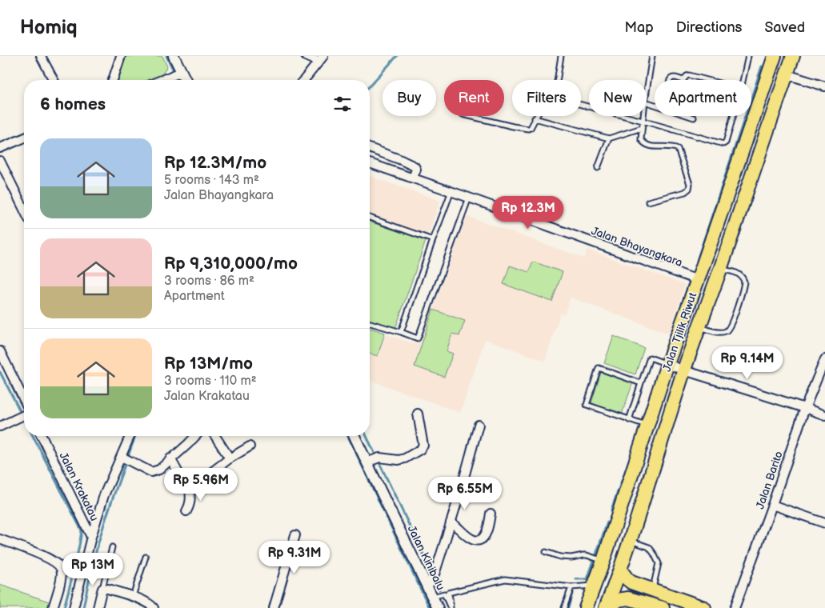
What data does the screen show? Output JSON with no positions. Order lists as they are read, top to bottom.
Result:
{
  "streets": {
    "highway": ["Jalan Tjilik Riwut"],
    "street": [
      "Jalan Bhayangkara",
      "Jalan Barito",
      "Jalan Krakatau",
      "Jalan Kinibalu"
    ]
  },
  "crossings": [
    ["Jalan Bhayangkara", "Jalan Tjilik Riwut"]
  ],
  "page": {
    "header": "Homiq",
    "nav": ["Map", "Directions", "Saved"],
    "chip": [
      "Buy",
      "Rent",
      "Filters",
      "New",
      "Apartment"
    ],
    "heading": "6 homes",
    "list": [
      {
        "name": "Rp 12.3M/mo",
        "note": "5 rooms · 143 m² · Jalan Bhayangkara"
      },
      {
        "name": "Rp 9,310,000/mo",
        "note": "3 rooms · 86 m² · Apartment"
      },
      {
        "name": "Rp 13M/mo",
        "note": "3 rooms · 110 m² · Jalan Krakatau"
      }
    ],
    "price": [
      "Rp 12.3M",
      "Rp 9.14M",
      "Rp 5.96M",
      "Rp 6.55M",
      "Rp 9.31M",
      "Rp 13M"
    ]
  }
}
